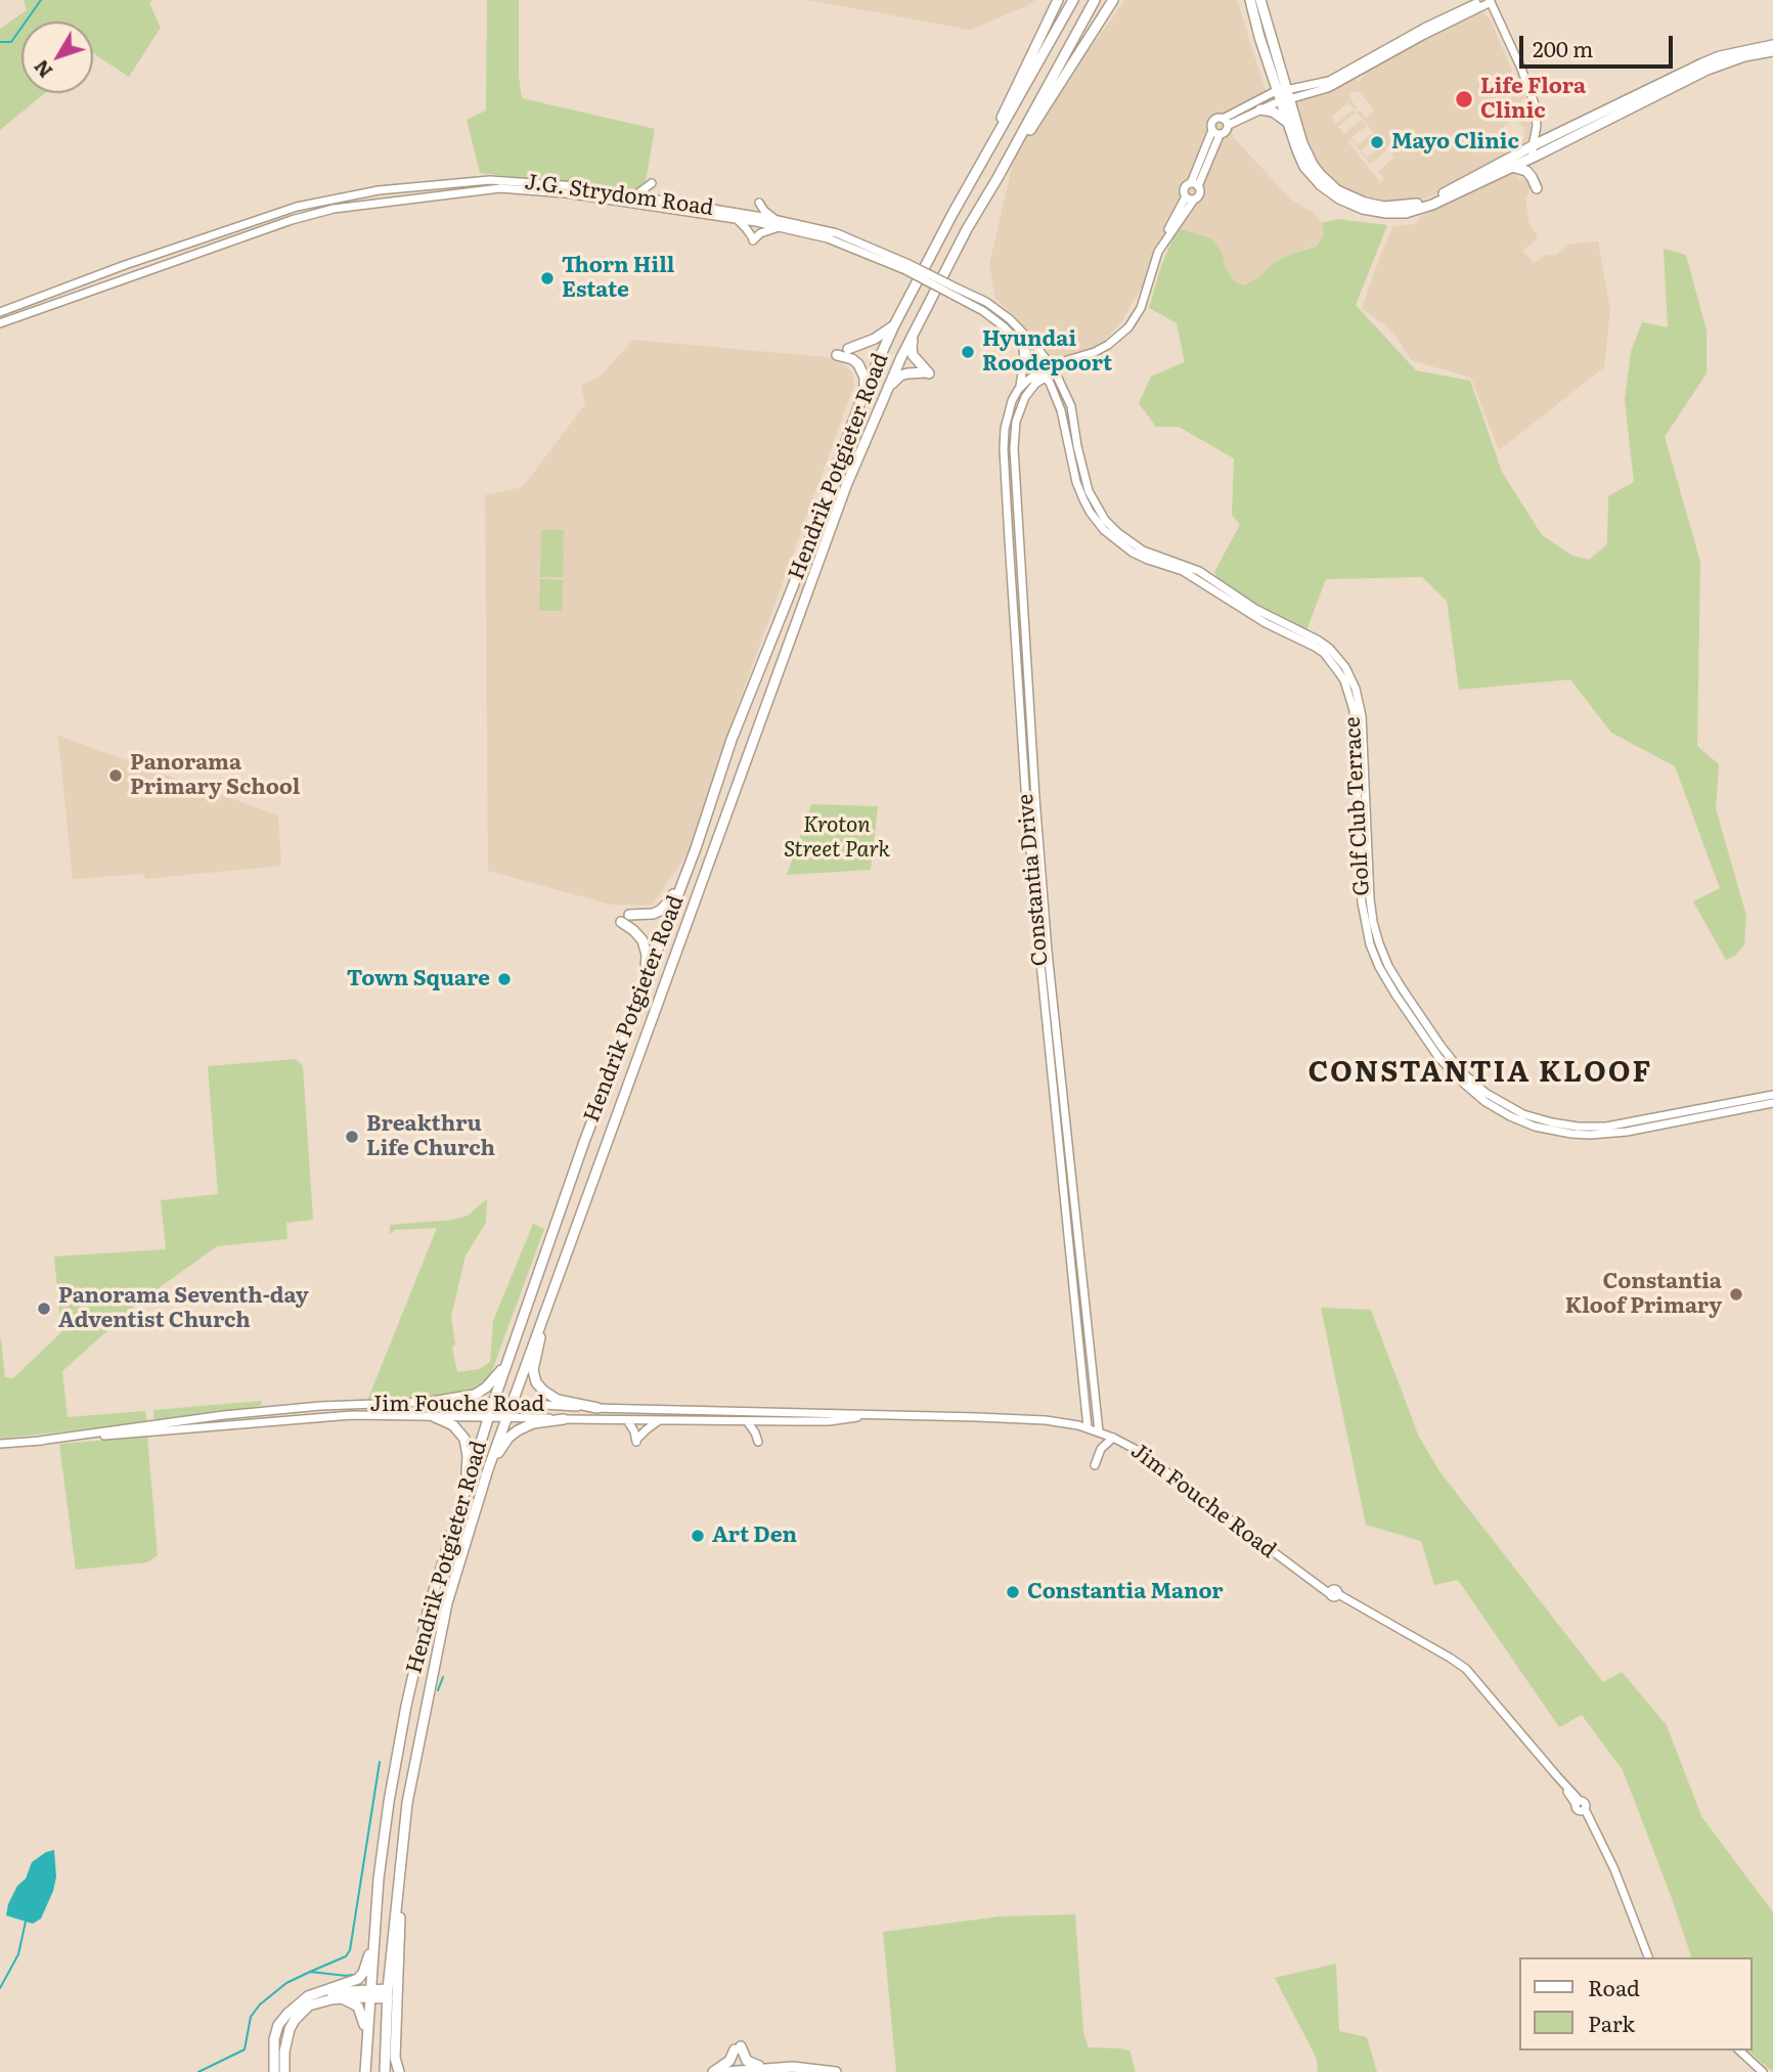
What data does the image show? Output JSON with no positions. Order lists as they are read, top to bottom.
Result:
{
  "streets": {
    "main road": ["Hendrik Potgieter Road"],
    "street": [
      "J.G. Strydom Road",
      "Golf Club Terrace",
      "Constantia Drive",
      "Jim Fouche Road"
    ]
  },
  "crossings": [
    ["J.G. Strydom Road", "Golf Club Terrace"],
    ["Hendrik Potgieter Road", "Jim Fouche Road"],
    ["Golf Club Terrace", "Constantia Drive"],
    ["Constantia Drive", "Jim Fouche Road"]
  ],
  "districts": ["CONSTANTIA KLOOF"],
  "parks": ["Kroton Street Park"],
  "places": [
    "Life Flora Clinic",
    "Mayo Clinic",
    "Thorn Hill Estate",
    "Hyundai Roodepoort",
    "Panorama Primary School",
    "Town Square",
    "Breakthru Life Church",
    "Constantia Kloof Primary",
    "Panorama Seventh-day Adventist Church",
    "Art Den",
    "Constantia Manor"
  ],
  "legend": ["Road", "Park"],
  "scale_bar": "200 m",
  "north": "bottom left"
}
